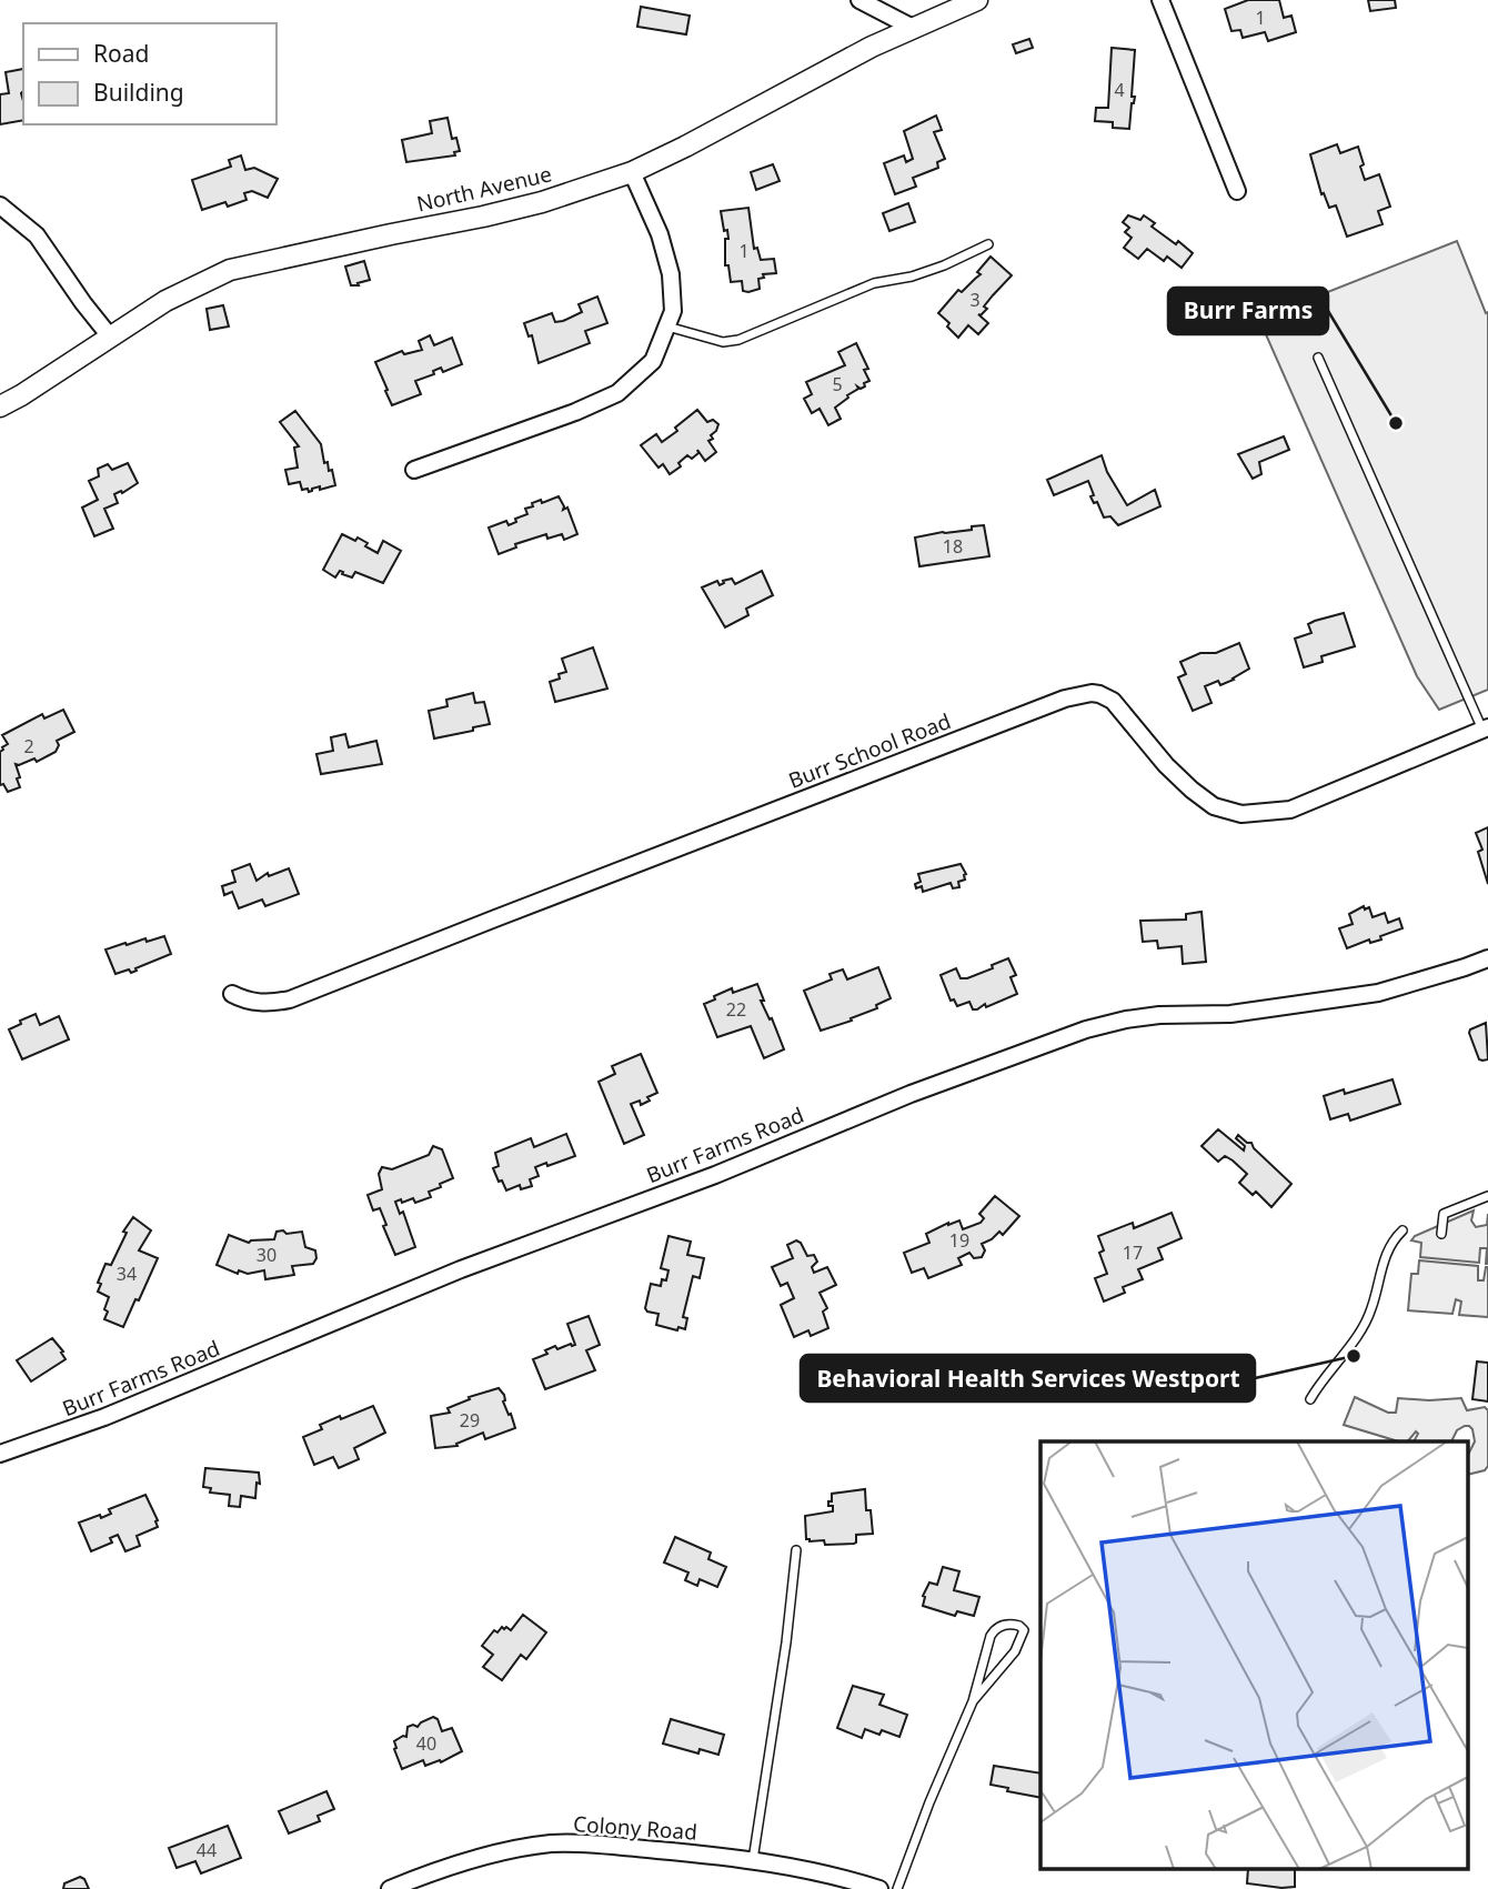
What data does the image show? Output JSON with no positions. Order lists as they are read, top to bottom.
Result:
{
  "streets": {
    "street": [
      "North Avenue",
      "Burr School Road",
      "Burr Farms Road",
      "Colony Road"
    ]
  },
  "places": ["Burr Farms", "Behavioral Health Services Westport"],
  "house_numbers": [
    "1",
    "4",
    "1",
    "3",
    "5",
    "18",
    "2",
    "22",
    "19",
    "17",
    "30",
    "34",
    "29",
    "40",
    "44"
  ],
  "legend": ["Road", "Building"]
}
